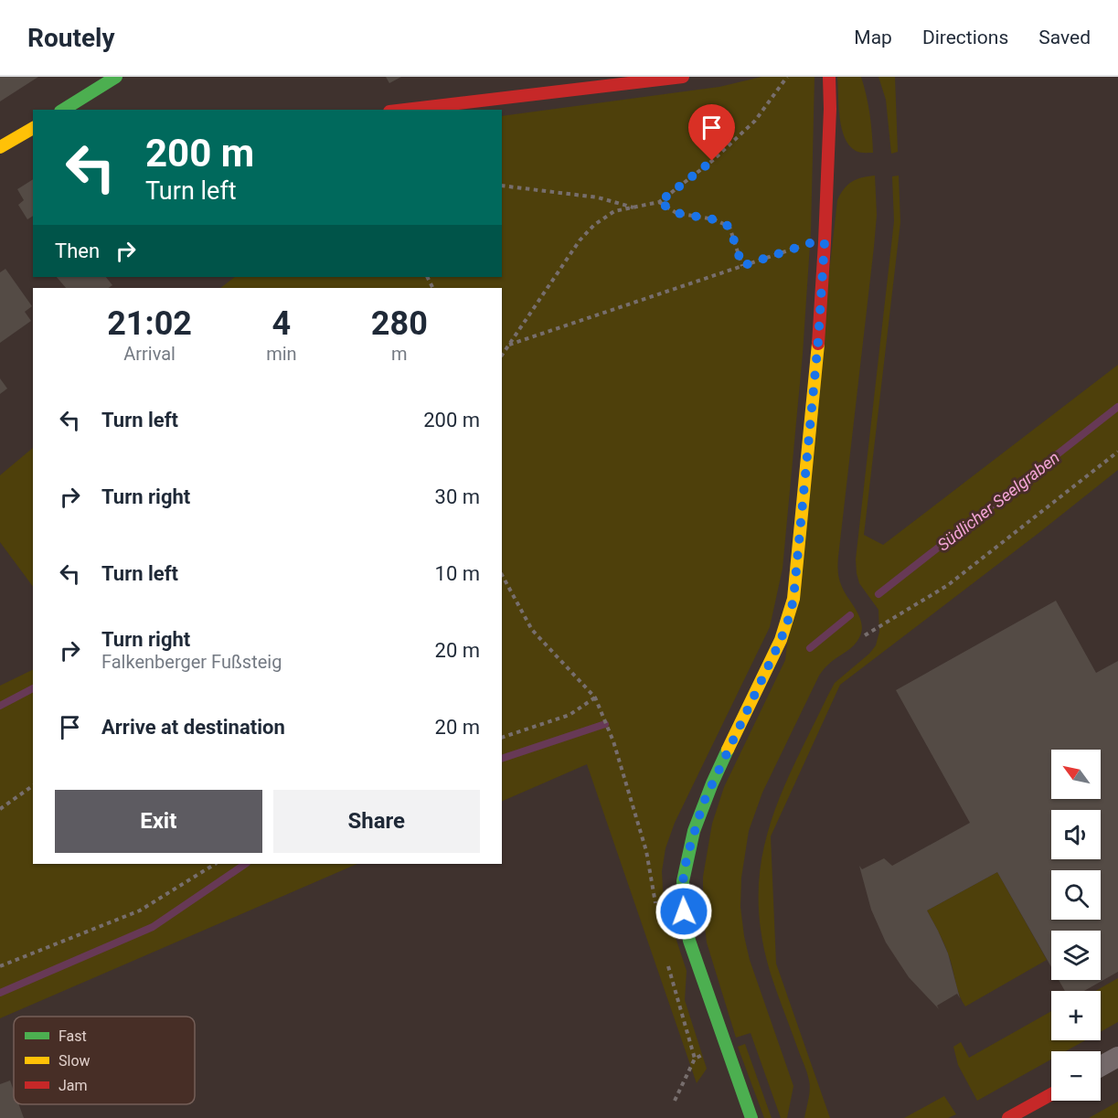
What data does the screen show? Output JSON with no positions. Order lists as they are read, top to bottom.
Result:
{
  "water": ["Südlicher Seelgraben"],
  "legend": ["Fast", "Slow", "Jam"],
  "north": "top left",
  "page": {
    "header": "Routely",
    "nav": ["Map", "Directions", "Saved"],
    "turn": ["200 m", "Turn left"],
    "then": "Then",
    "eta": [
      "21:02",
      "Arrival",
      "4",
      "min",
      "280",
      "m"
    ],
    "list": [
      {
        "name": "Turn left",
        "value": "200 m"
      },
      {
        "name": "Turn right",
        "value": "30 m"
      },
      {
        "name": "Turn left",
        "value": "10 m"
      },
      {
        "name": "Turn right",
        "note": "Falkenberger Fußsteig",
        "value": "20 m"
      },
      {
        "name": "Arrive at destination",
        "value": "20 m"
      }
    ],
    "map_buttons": ["+", "−"],
    "buttons": ["Exit", "Share"]
  }
}
